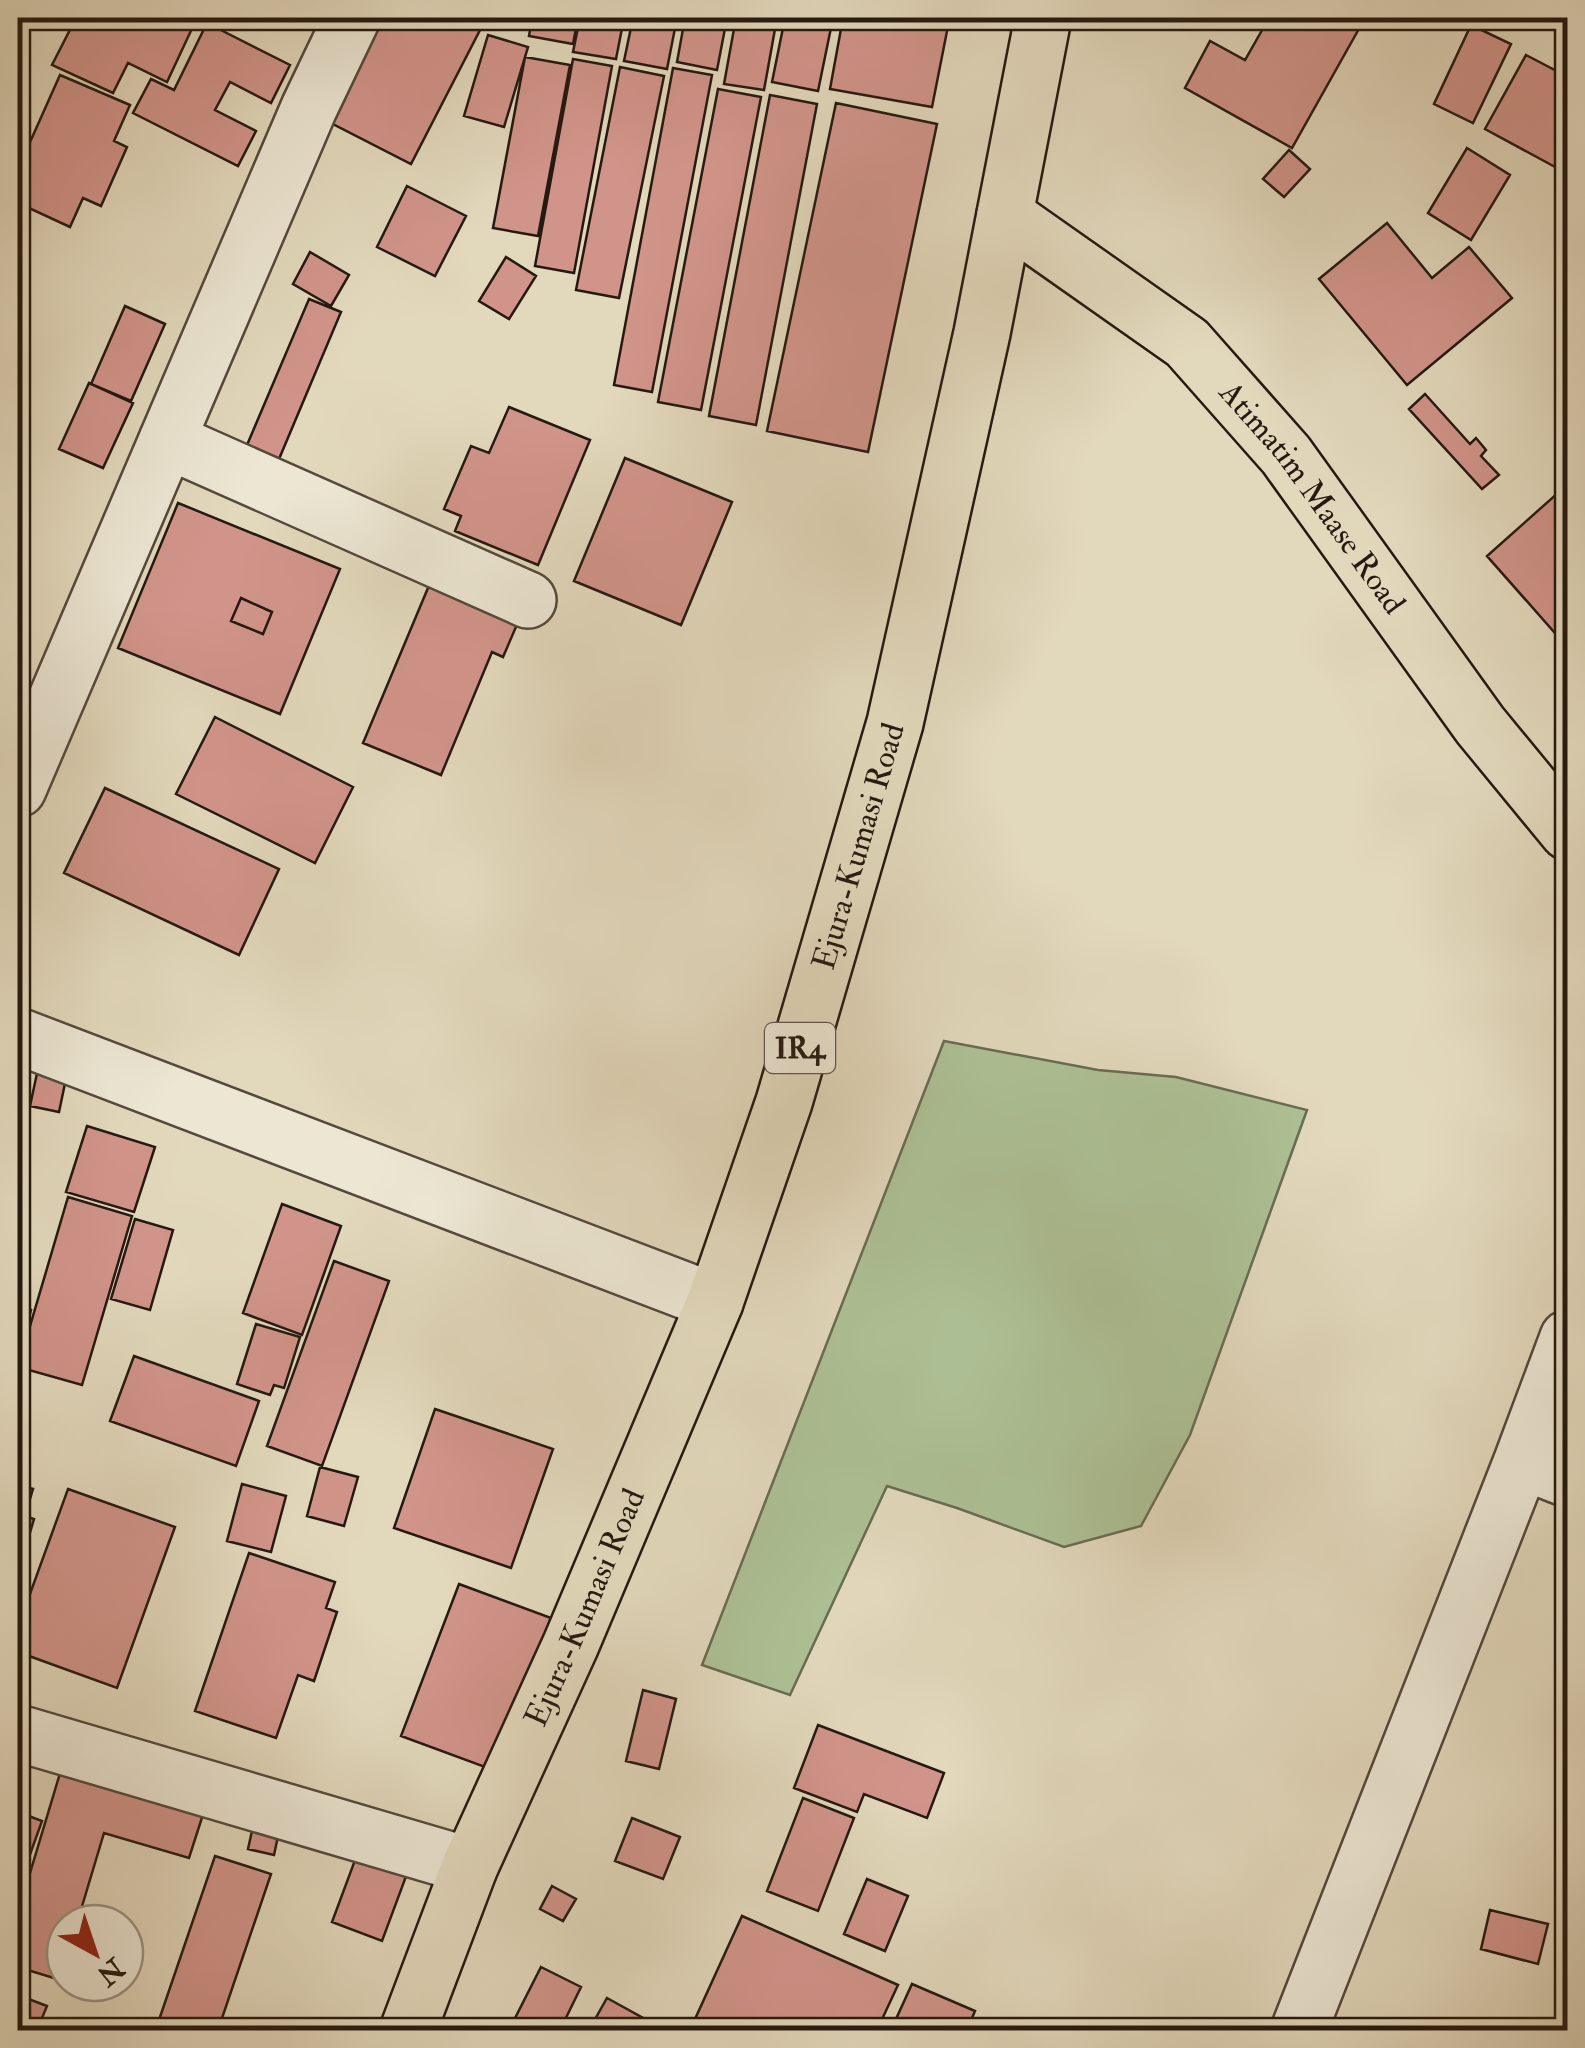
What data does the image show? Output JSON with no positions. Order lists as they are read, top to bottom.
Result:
{
  "streets": {
    "main road": ["Atimatim Maase Road", "Ejura-Kumasi Road", "IR4"]
  },
  "crossings": [
    ["Atimatim Maase Road", "Ejura-Kumasi Road"]
  ],
  "north": "bottom right"
}
